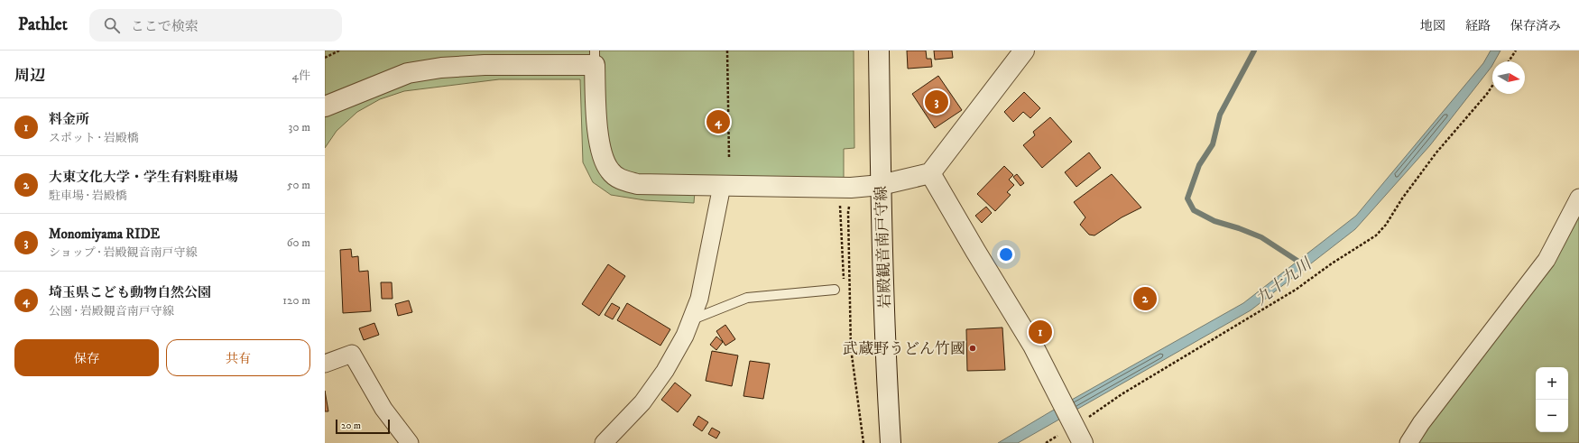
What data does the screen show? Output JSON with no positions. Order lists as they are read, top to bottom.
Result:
{
  "streets": {
    "street": ["岩殿観音南戸守線"]
  },
  "water": ["九十九川"],
  "places": ["武蔵野うどん竹國"],
  "scale_bar": "20 m",
  "north": "right",
  "page": {
    "header": "Pathlet",
    "search": "ここで検索",
    "nav": ["地図", "経路", "保存済み"],
    "heading": ["周辺", "4件"],
    "pins": [
      "3",
      "4",
      "2",
      "1"
    ],
    "list": [
      {
        "mark": "1",
        "name": "料金所",
        "note": "スポット · 岩殿橋",
        "value": "30 m"
      },
      {
        "mark": "2",
        "name": "大東文化大学・学生有料駐車場",
        "note": "駐車場 · 岩殿橋",
        "value": "50 m"
      },
      {
        "mark": "3",
        "name": "Monomiyama RIDE",
        "note": "ショップ · 岩殿観音南戸守線",
        "value": "60 m"
      },
      {
        "mark": "4",
        "name": "埼玉県こども動物自然公園",
        "note": "公園 · 岩殿観音南戸守線",
        "value": "120 m"
      }
    ],
    "buttons": ["保存", "共有"],
    "map_buttons": ["+", "−"],
    "scale": "20 m"
  }
}
